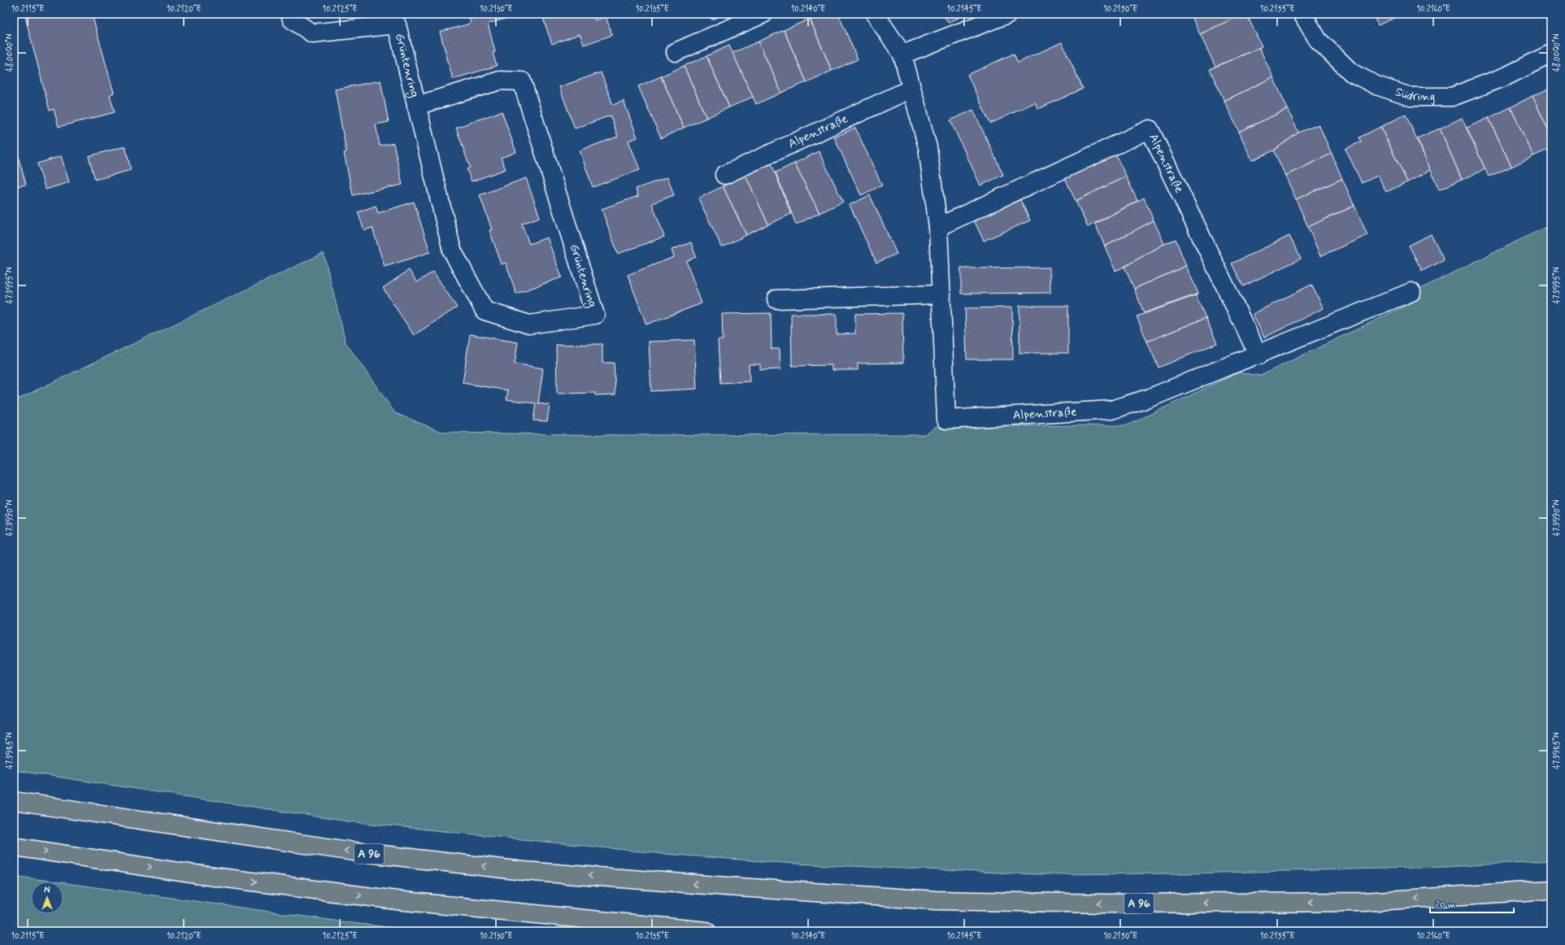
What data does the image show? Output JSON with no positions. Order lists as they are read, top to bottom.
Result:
{
  "streets": {
    "highway": ["A 96"],
    "street": ["Grüntenring", "Südring", "Alpenstraße"]
  },
  "scale_bar": "20 m",
  "north": "top",
  "coordinates": [
    "10.2115°E",
    "10.2120°E",
    "10.2125°E",
    "10.2130°E",
    "10.2135°E",
    "10.2140°E",
    "10.2145°E",
    "10.2150°E",
    "10.2155°E",
    "10.2160°E",
    "48.0000°N",
    "47.9995°N",
    "47.9990°N",
    "47.9985°N"
  ]
}
